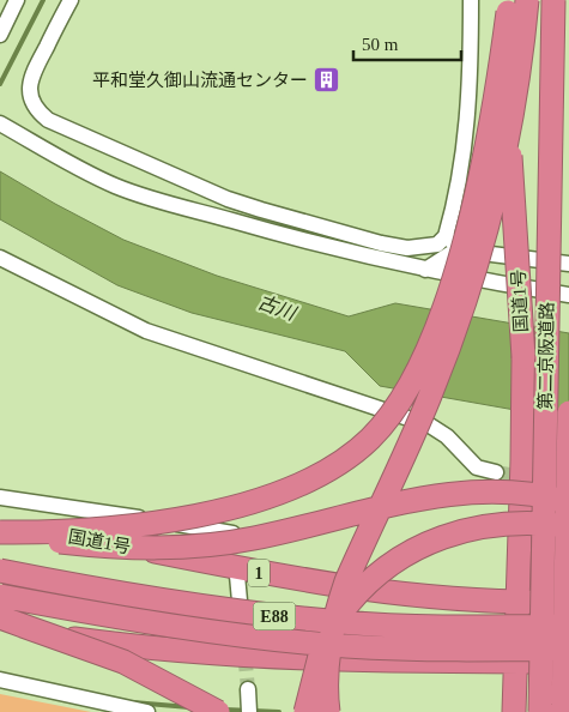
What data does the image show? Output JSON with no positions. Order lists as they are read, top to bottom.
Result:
{
  "streets": {
    "highway": [
      "国道1号",
      "第二京阪道路",
      "1",
      "E88"
    ]
  },
  "water": ["古川"],
  "places": {
    "building": ["平和堂久御山流通センター"]
  },
  "scale_bar": "50 m"
}
